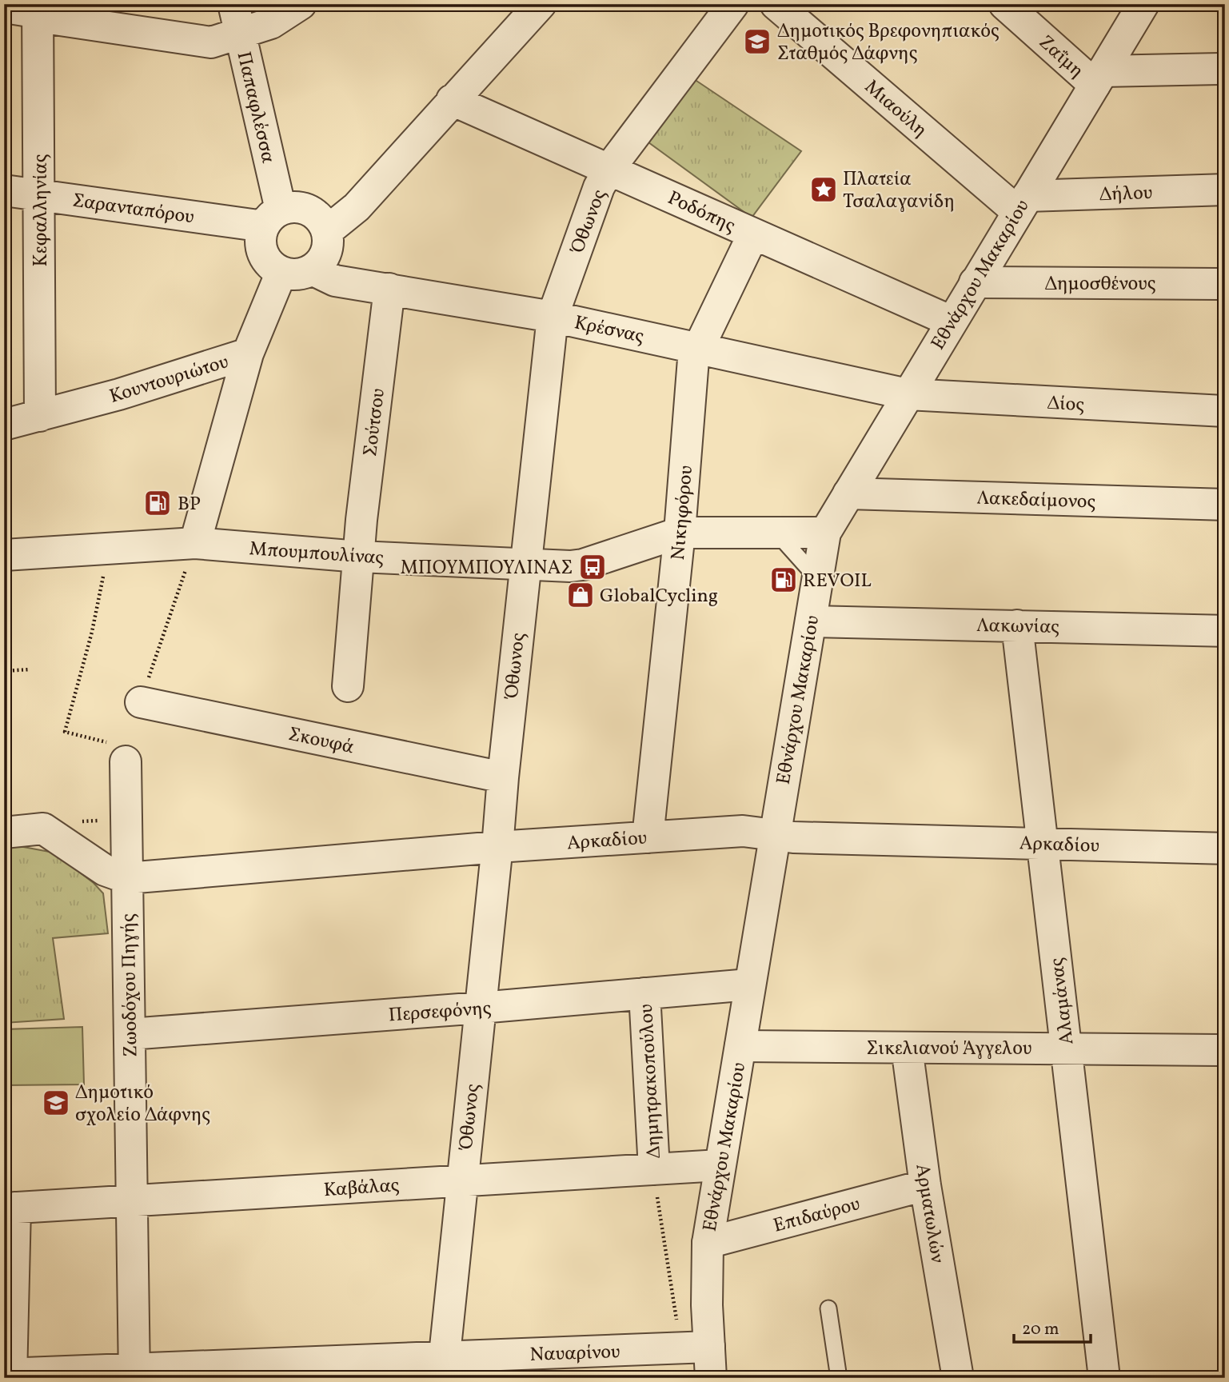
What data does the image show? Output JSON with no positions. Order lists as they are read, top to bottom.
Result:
{
  "streets": {
    "street": [
      "Ζαΐμη",
      "Παπαφλέσσα",
      "Μιαούλη",
      "Δήλου",
      "Σαρανταπόρου",
      "Κεφαλληνίας",
      "Ροδόπης",
      "Όθωνος",
      "Εθνάρχου Μακαρίου",
      "Δημοσθένους",
      "Κρέσνας",
      "Κουντουριώτου",
      "Δίος",
      "Σούτσου",
      "Λακεδαίμονος",
      "Νικηφόρου",
      "Μπουμπουλίνας",
      "Λακωνίας",
      "Σκουφά",
      "Αρκαδίου",
      "Ζωοδόχου Πηγής",
      "Αλαμάνας",
      "Περσεφόνης",
      "Σικελιανού Άγγελου",
      "Δημητρακοπούλου",
      "Καβάλας",
      "Αρματωλών",
      "Επιδαύρου",
      "Ναυαρίνου"
    ]
  },
  "crossings": [
    ["Ζαΐμη", "Εθνάρχου Μακαρίου"],
    ["Παπαφλέσσα", "Σαρανταπόρου"],
    ["Παπαφλέσσα", "Κρέσνας"],
    ["Παπαφλέσσα", "Κουντουριώτου"],
    ["Μιαούλη", "Δήλου"],
    ["Μιαούλη", "Εθνάρχου Μακαρίου"],
    ["Δήλου", "Εθνάρχου Μακαρίου"],
    ["Σαρανταπόρου", "Κεφαλληνίας"],
    ["Σαρανταπόρου", "Κρέσνας"],
    ["Σαρανταπόρου", "Κουντουριώτου"],
    ["Κεφαλληνίας", "Κουντουριώτου"],
    ["Ροδόπης", "Όθωνος"],
    ["Ροδόπης", "Εθνάρχου Μακαρίου"],
    ["Ροδόπης", "Νικηφόρου"],
    ["Όθωνος", "Κρέσνας"],
    ["Όθωνος", "Μπουμπουλίνας"],
    ["Όθωνος", "Σκουφά"],
    ["Όθωνος", "Αρκαδίου"],
    ["Όθωνος", "Περσεφόνης"],
    ["Όθωνος", "Καβάλας"],
    ["Όθωνος", "Ναυαρίνου"],
    ["Εθνάρχου Μακαρίου", "Δημοσθένους"],
    ["Εθνάρχου Μακαρίου", "Κρέσνας"],
    ["Εθνάρχου Μακαρίου", "Δίος"],
    ["Εθνάρχου Μακαρίου", "Λακεδαίμονος"],
    ["Εθνάρχου Μακαρίου", "Μπουμπουλίνας"],
    ["Εθνάρχου Μακαρίου", "Λακωνίας"],
    ["Εθνάρχου Μακαρίου", "Αρκαδίου"],
    ["Εθνάρχου Μακαρίου", "Περσεφόνης"],
    ["Εθνάρχου Μακαρίου", "Σικελιανού Άγγελου"],
    ["Εθνάρχου Μακαρίου", "Καβάλας"],
    ["Εθνάρχου Μακαρίου", "Επιδαύρου"],
    ["Εθνάρχου Μακαρίου", "Ναυαρίνου"],
    ["Κρέσνας", "Κουντουριώτου"],
    ["Κρέσνας", "Δίος"],
    ["Κρέσνας", "Σούτσου"],
    ["Κρέσνας", "Νικηφόρου"],
    ["Σούτσου", "Μπουμπουλίνας"],
    ["Νικηφόρου", "Μπουμπουλίνας"],
    ["Νικηφόρου", "Αρκαδίου"],
    ["Λακωνίας", "Αλαμάνας"],
    ["Αρκαδίου", "Ζωοδόχου Πηγής"],
    ["Αρκαδίου", "Αλαμάνας"],
    ["Ζωοδόχου Πηγής", "Περσεφόνης"],
    ["Ζωοδόχου Πηγής", "Καβάλας"],
    ["Ζωοδόχου Πηγής", "Ναυαρίνου"],
    ["Αλαμάνας", "Σικελιανού Άγγελου"],
    ["Περσεφόνης", "Δημητρακοπούλου"],
    ["Σικελιανού Άγγελου", "Αρματωλών"],
    ["Δημητρακοπούλου", "Καβάλας"],
    ["Αρματωλών", "Επιδαύρου"]
  ],
  "places": {
    "school or university": ["Δημοτικός Βρεφονηπιακός Σταθμός Δάφνης", "Δημοτικό σχολείο Δάφνης"],
    "place": ["Πλατεία Τσαλαγανίδη"],
    "fuel station": ["BP", "REVOIL"],
    "bus stop": ["ΜΠΟΥΜΠΟΥΛΙΝΑΣ"],
    "shop": ["GlobalCycling"]
  },
  "scale_bar": "20 m"
}
